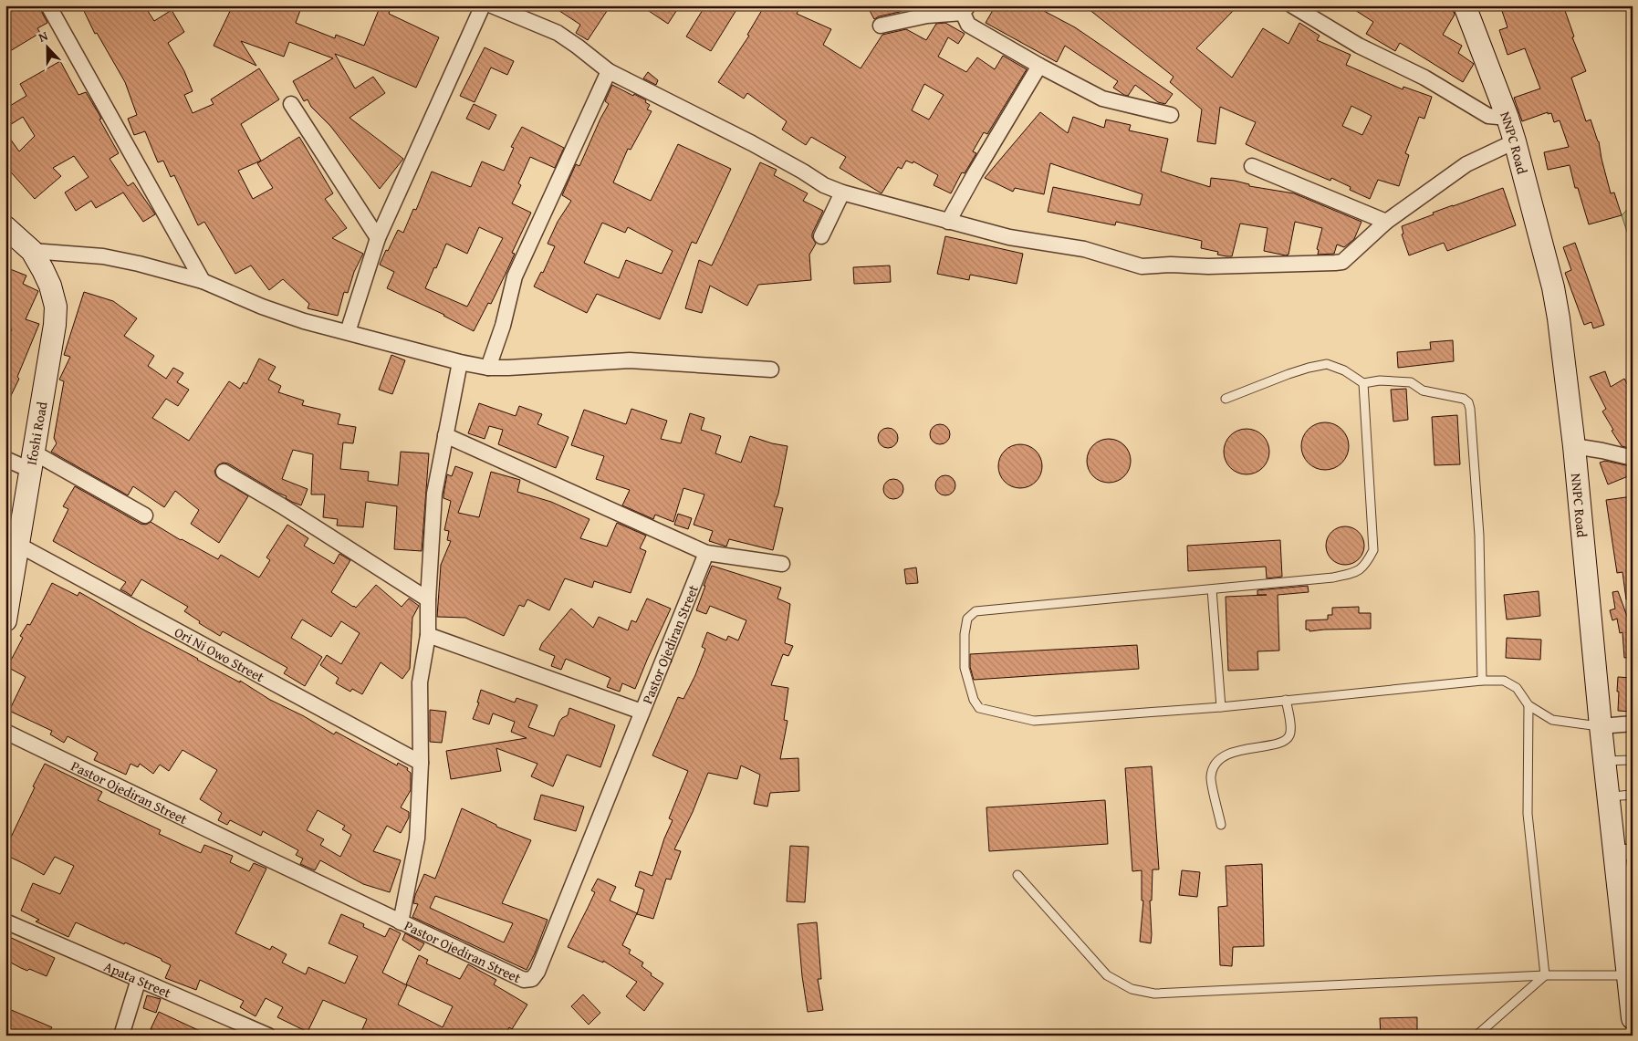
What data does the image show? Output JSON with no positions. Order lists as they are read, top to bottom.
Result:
{
  "streets": {
    "street": [
      "NNPC Road",
      "Ifoshi Road",
      "Pastor Ojediran Street",
      "Ori Ni Owo Street",
      "Apata Street"
    ]
  },
  "crossings": [
    ["Ifoshi Road", "Ori Ni Owo Street"]
  ],
  "north": "top"
}
